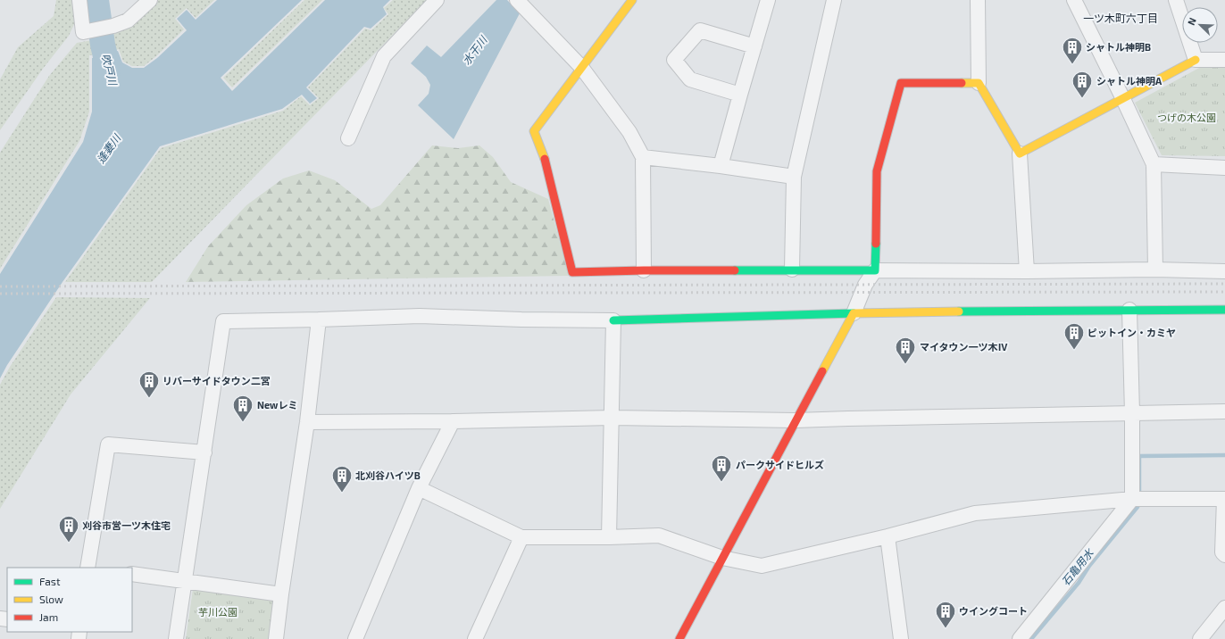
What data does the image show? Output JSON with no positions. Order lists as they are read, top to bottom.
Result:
{
  "districts": ["一ツ木町六丁目"],
  "water": [
    "水干川",
    "吹戸川",
    "逢妻川",
    "石亀用水"
  ],
  "parks": ["つげの木公園", "芋川公園"],
  "places": {
    "building": [
      "シャトル神明B",
      "シャトル神明A",
      "ピットイン・カミヤ",
      "マイタウン一ツ木Ⅳ",
      "リバーサイドタウン二宮",
      "Newレミ",
      "パークサイドヒルズ",
      "北刈谷ハイツB",
      "刈谷市営一ツ木住宅",
      "ウイングコート"
    ]
  },
  "legend": ["Fast", "Slow", "Jam"],
  "north": "top left"
}
